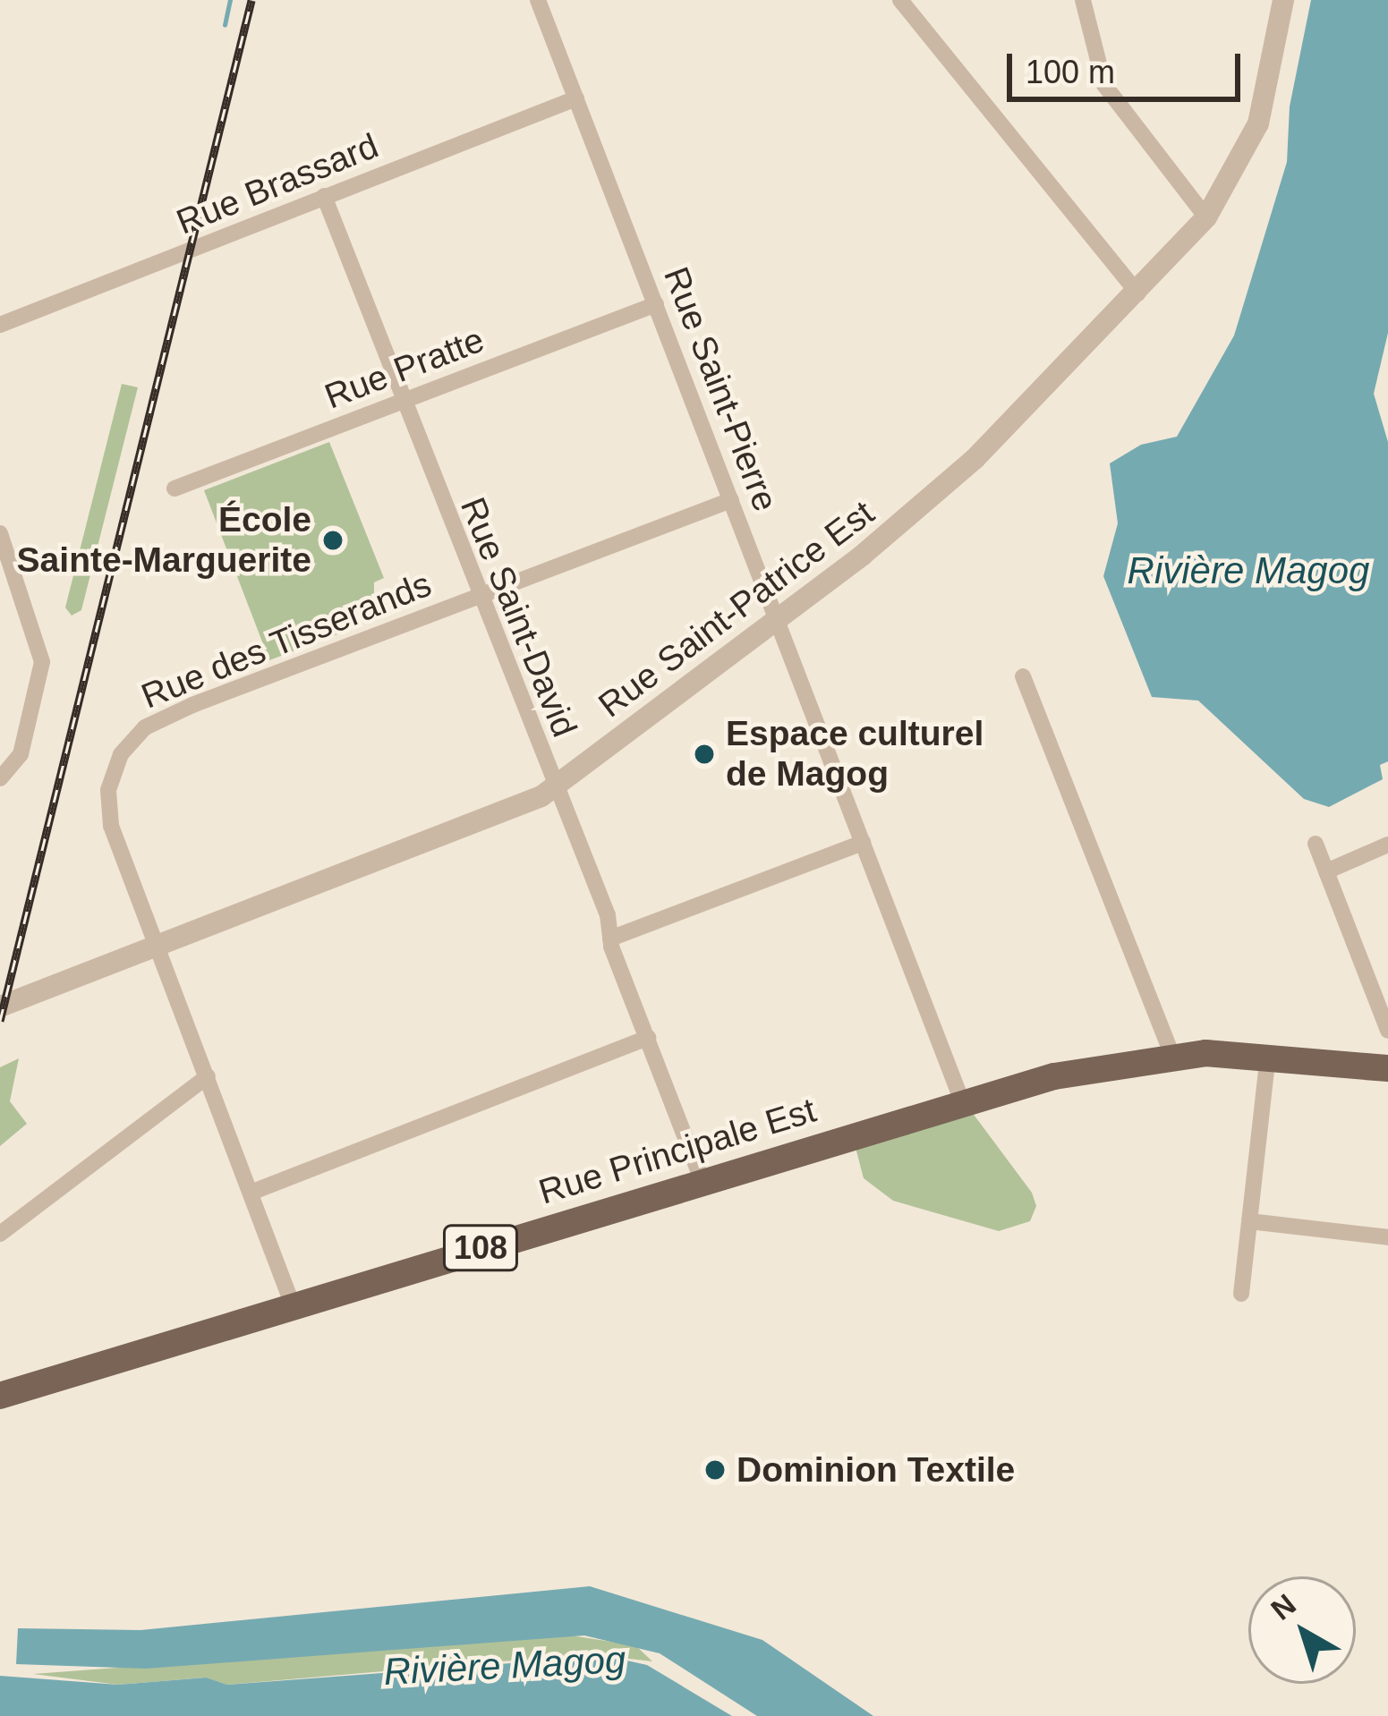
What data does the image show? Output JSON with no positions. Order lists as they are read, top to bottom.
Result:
{
  "streets": {
    "main road": ["Rue Principale Est", "108"],
    "street": [
      "Rue Brassard",
      "Rue Pratte",
      "Rue Saint-Pierre",
      "Rue Saint-Patrice Est",
      "Rue Saint-David",
      "Rue des Tisserands"
    ]
  },
  "crossings": [
    ["Rue Brassard", "Rue Saint-Pierre"],
    ["Rue Brassard", "Rue Saint-David"],
    ["Rue Pratte", "Rue Saint-Pierre"],
    ["Rue Pratte", "Rue Saint-David"],
    ["Rue Saint-Pierre", "Rue Saint-Patrice Est"],
    ["Rue Saint-Pierre", "Rue des Tisserands"],
    ["Rue Saint-Pierre", "Rue Principale Est"],
    ["Rue Saint-Patrice Est", "Rue Saint-David"],
    ["Rue Saint-Patrice Est", "Rue des Tisserands"],
    ["Rue Saint-David", "Rue des Tisserands"],
    ["Rue Saint-David", "Rue Principale Est"],
    ["Rue des Tisserands", "Rue Principale Est"]
  ],
  "water": ["Rivière Magog"],
  "places": ["École Sainte-Marguerite", "Espace culturel de Magog", "Dominion Textile"],
  "scale_bar": "100 m",
  "north": "top left"
}
